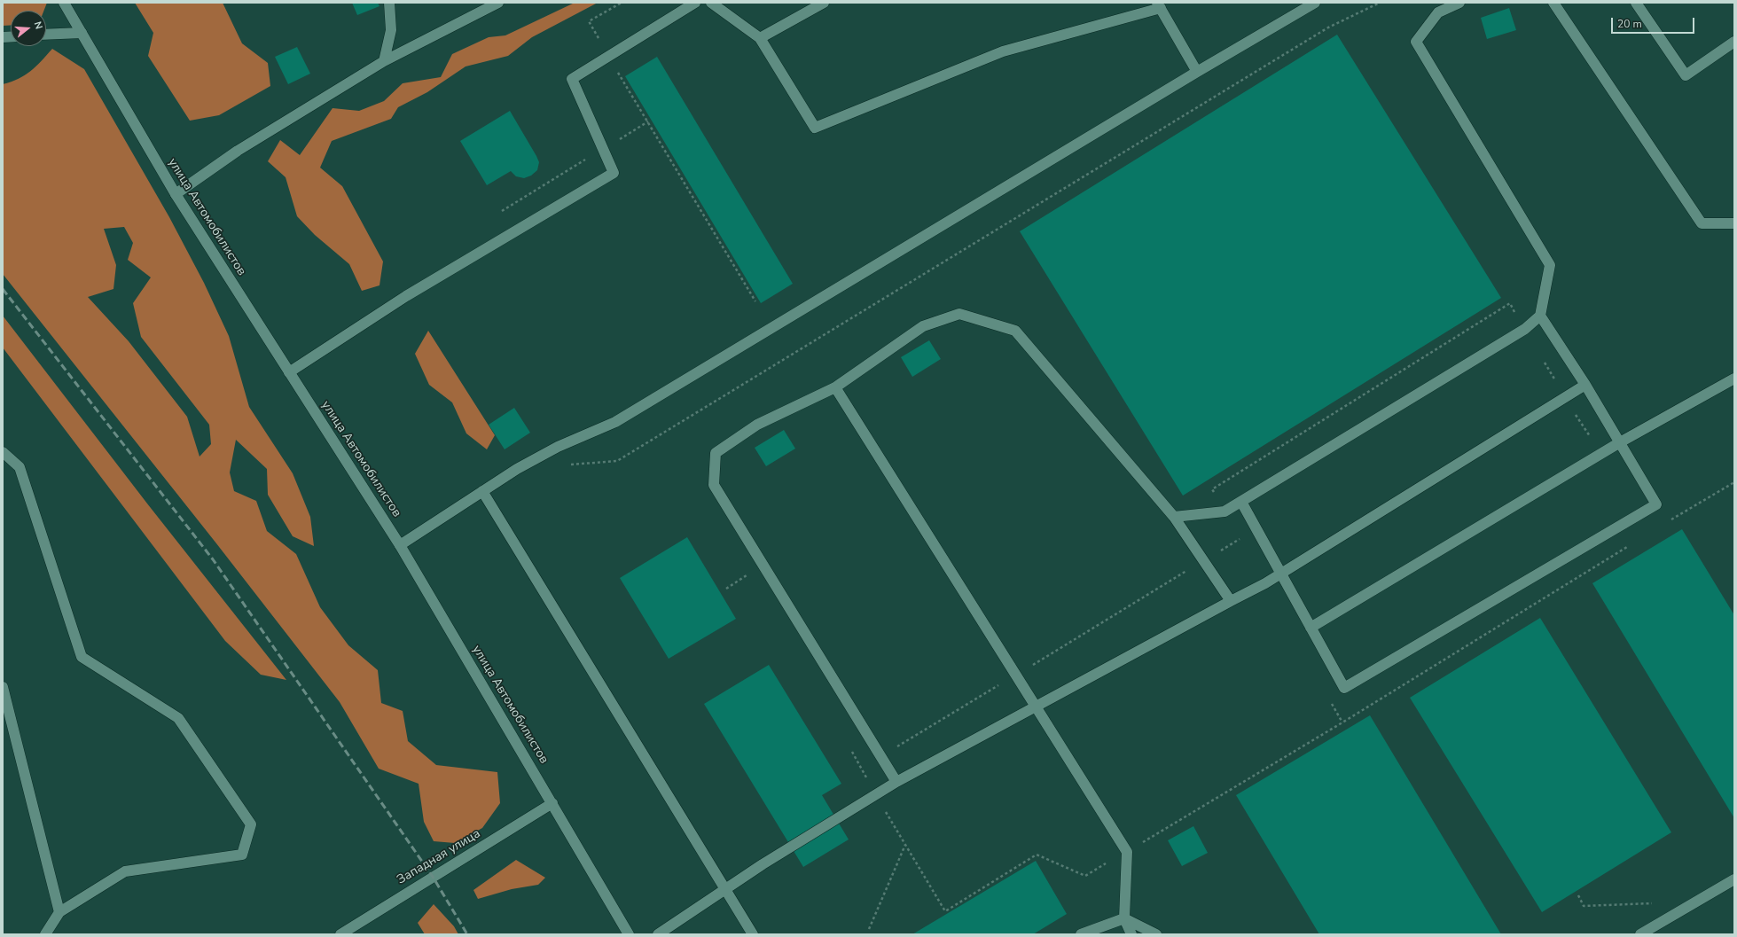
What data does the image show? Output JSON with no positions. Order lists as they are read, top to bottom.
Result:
{
  "streets": {
    "street": ["улица Автомобилистов", "Западная улица"]
  },
  "crossings": [
    ["улица Автомобилистов", "Западная улица"]
  ],
  "scale_bar": "20 m",
  "north": "right"
}
